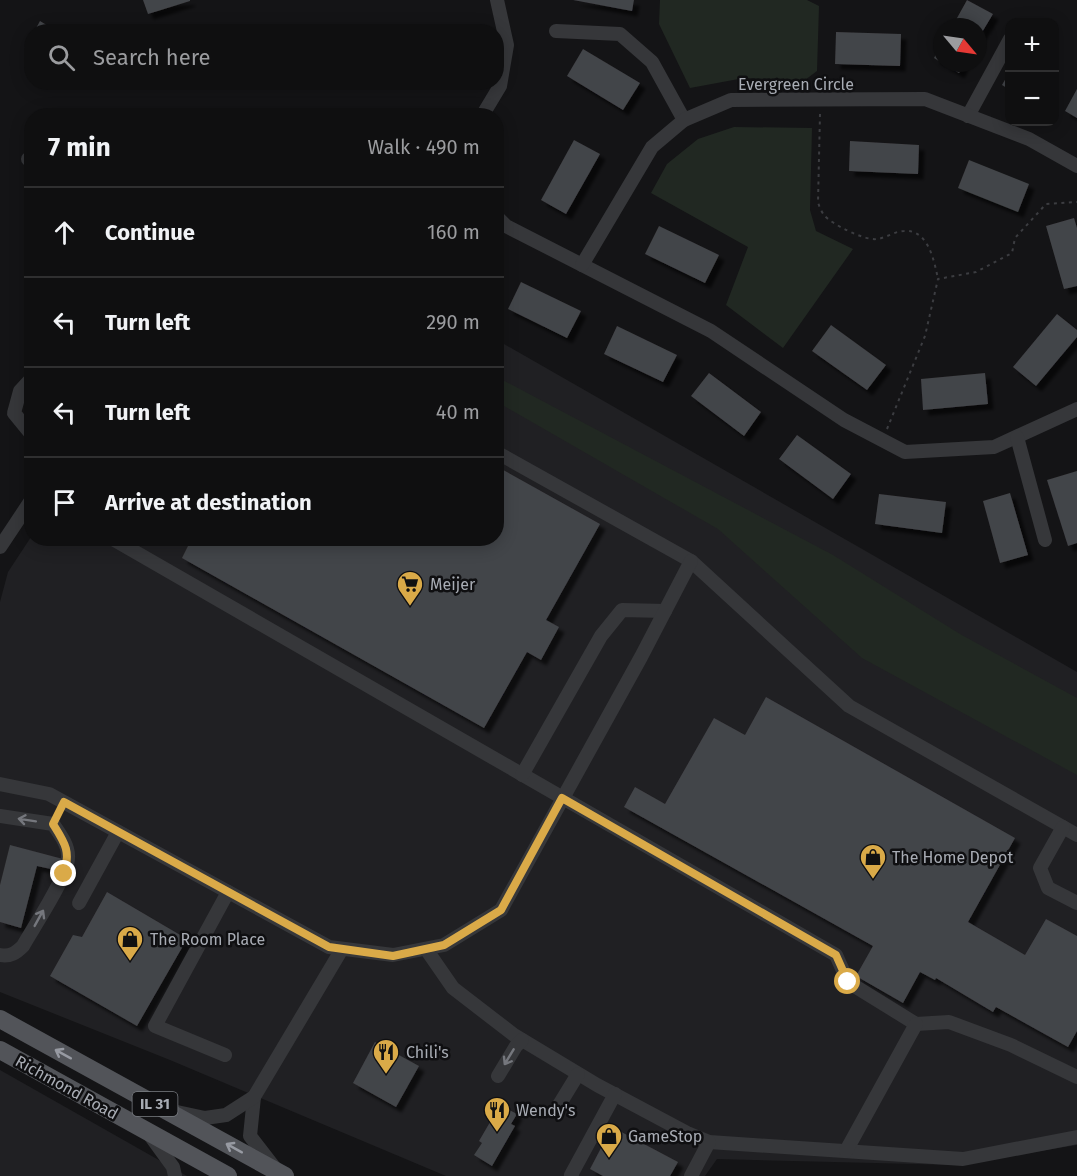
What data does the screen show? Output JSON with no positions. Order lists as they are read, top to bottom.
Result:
{
  "streets": {
    "main road": ["Richmond Road", "IL 31"],
    "street": ["Evergreen Circle"]
  },
  "places": {
    "supermarket": ["Meijer"],
    "shop": ["The Home Depot", "The Room Place", "GameStop"],
    "restaurant": ["Chili's", "Wendy's"]
  },
  "north": "bottom right",
  "page": {
    "map_buttons": ["+", "−"],
    "search": "Search here",
    "heading": ["7 min", "Walk · 490 m"],
    "list": [
      ["Continue", "160 m"],
      ["Turn left", "290 m"],
      ["Turn left", "40 m"],
      "Arrive at destination"
    ]
  }
}
